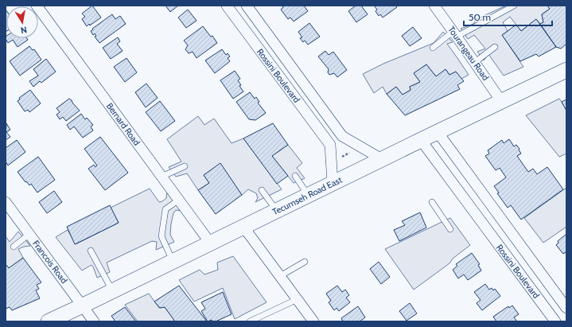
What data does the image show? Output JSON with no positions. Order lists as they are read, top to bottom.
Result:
{
  "streets": {
    "main road": ["Tecumseh Road East"],
    "street": [
      "Tourangeau Road",
      "Rossini Boulevard",
      "Bernard Road",
      "Francois Road"
    ]
  },
  "crossings": [
    ["Tourangeau Road", "Tecumseh Road East"],
    ["Rossini Boulevard", "Tecumseh Road East"],
    ["Bernard Road", "Tecumseh Road East"],
    ["Tecumseh Road East", "Francois Road"]
  ],
  "scale_bar": "50 m",
  "north": "bottom"
}
